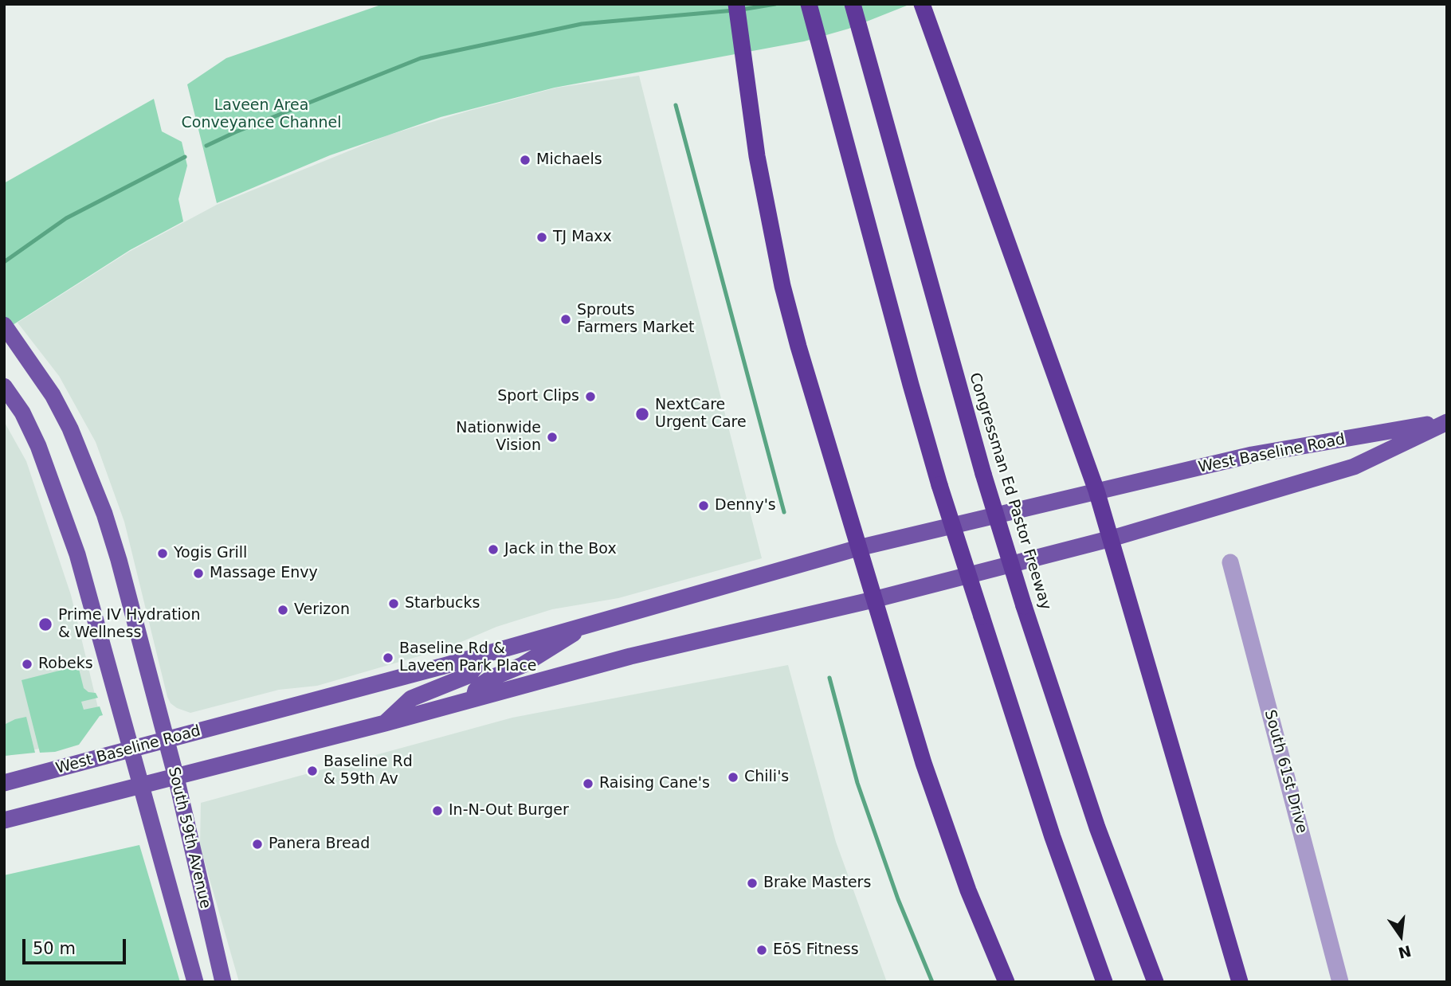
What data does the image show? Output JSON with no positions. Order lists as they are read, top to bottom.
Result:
{
  "streets": {
    "highway": ["Congressman Ed Pastor Freeway"],
    "main road": ["West Baseline Road", "South 59th Avenue"],
    "street": ["South 61st Drive"]
  },
  "crossings": [
    ["West Baseline Road", "South 59th Avenue"]
  ],
  "parks": ["Laveen Area Conveyance Channel"],
  "places": [
    "Michaels",
    "TJ Maxx",
    "Sprouts Farmers Market",
    "Sport Clips",
    "NextCare Urgent Care",
    "Nationwide Vision",
    "Denny's",
    "Jack in the Box",
    "Yogis Grill",
    "Massage Envy",
    "Starbucks",
    "Verizon",
    "Prime IV Hydration & Wellness",
    "Baseline Rd & Laveen Park Place",
    "Robeks",
    "Baseline Rd & 59th Av",
    "Chili's",
    "Raising Cane's",
    "In-N-Out Burger",
    "Panera Bread",
    "Brake Masters",
    "EōS Fitness"
  ],
  "scale_bar": "50 m",
  "north": "bottom"
}
